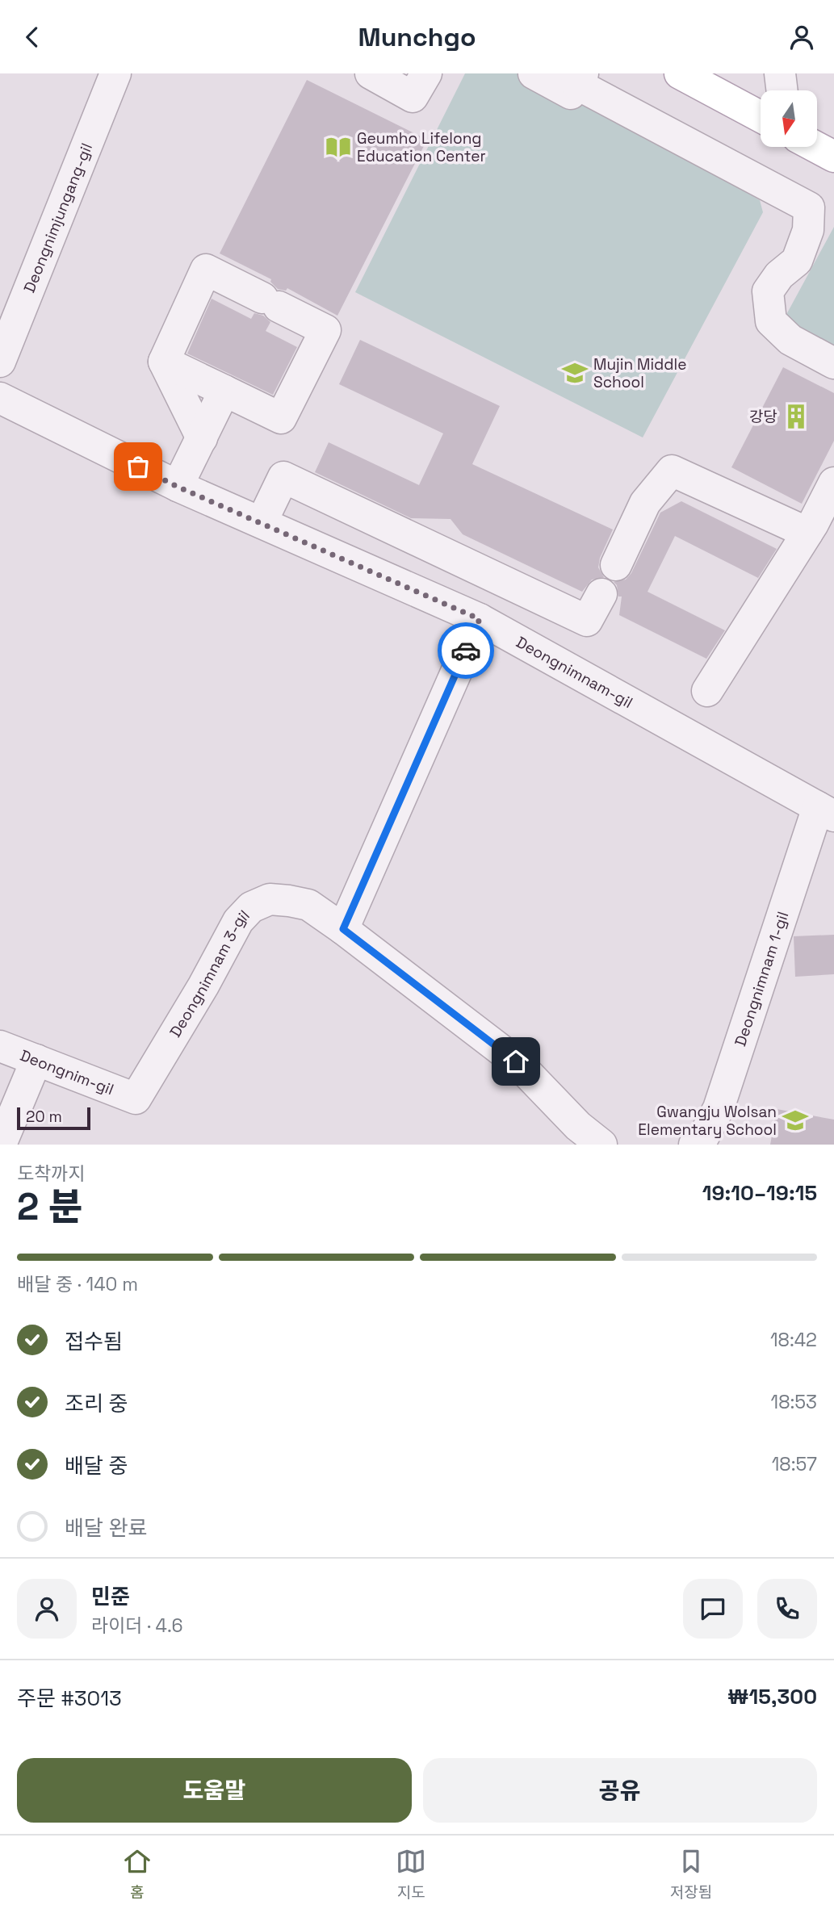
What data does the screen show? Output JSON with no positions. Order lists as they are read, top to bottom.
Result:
{
  "streets": {
    "street": [
      "Deongnimjungang-gil",
      "Deongnimnam-gil",
      "Deongnimnam 3-gil",
      "Deongnimnam 1-gil",
      "Deongnim-gil"
    ]
  },
  "crossings": [
    ["Deongnimnam-gil", "Deongnimnam 1-gil"],
    ["Deongnimnam 3-gil", "Deongnim-gil"]
  ],
  "places": {
    "library": ["Geumho Lifelong Education Center"],
    "school or university": ["Mujin Middle School", "Gwangju Wolsan Elementary School"],
    "building": ["강당"]
  },
  "scale_bar": "20 m",
  "north": "bottom",
  "page": {
    "header": "Munchgo",
    "scale": "20 m",
    "heading": ["2 분", "도착까지", "19:10–19:15"],
    "panel": [
      "민준",
      "라이더 · 4.6",
      "주문 #3013",
      "₩15,300"
    ],
    "bar": "배달 중 · 140 m",
    "list": [
      ["접수됨", "18:42"],
      ["조리 중", "18:53"],
      ["배달 중", "18:57"],
      "배달 완료"
    ],
    "buttons": ["도움말", "공유"],
    "tabs": ["홈", "지도", "저장됨"]
  }
}
